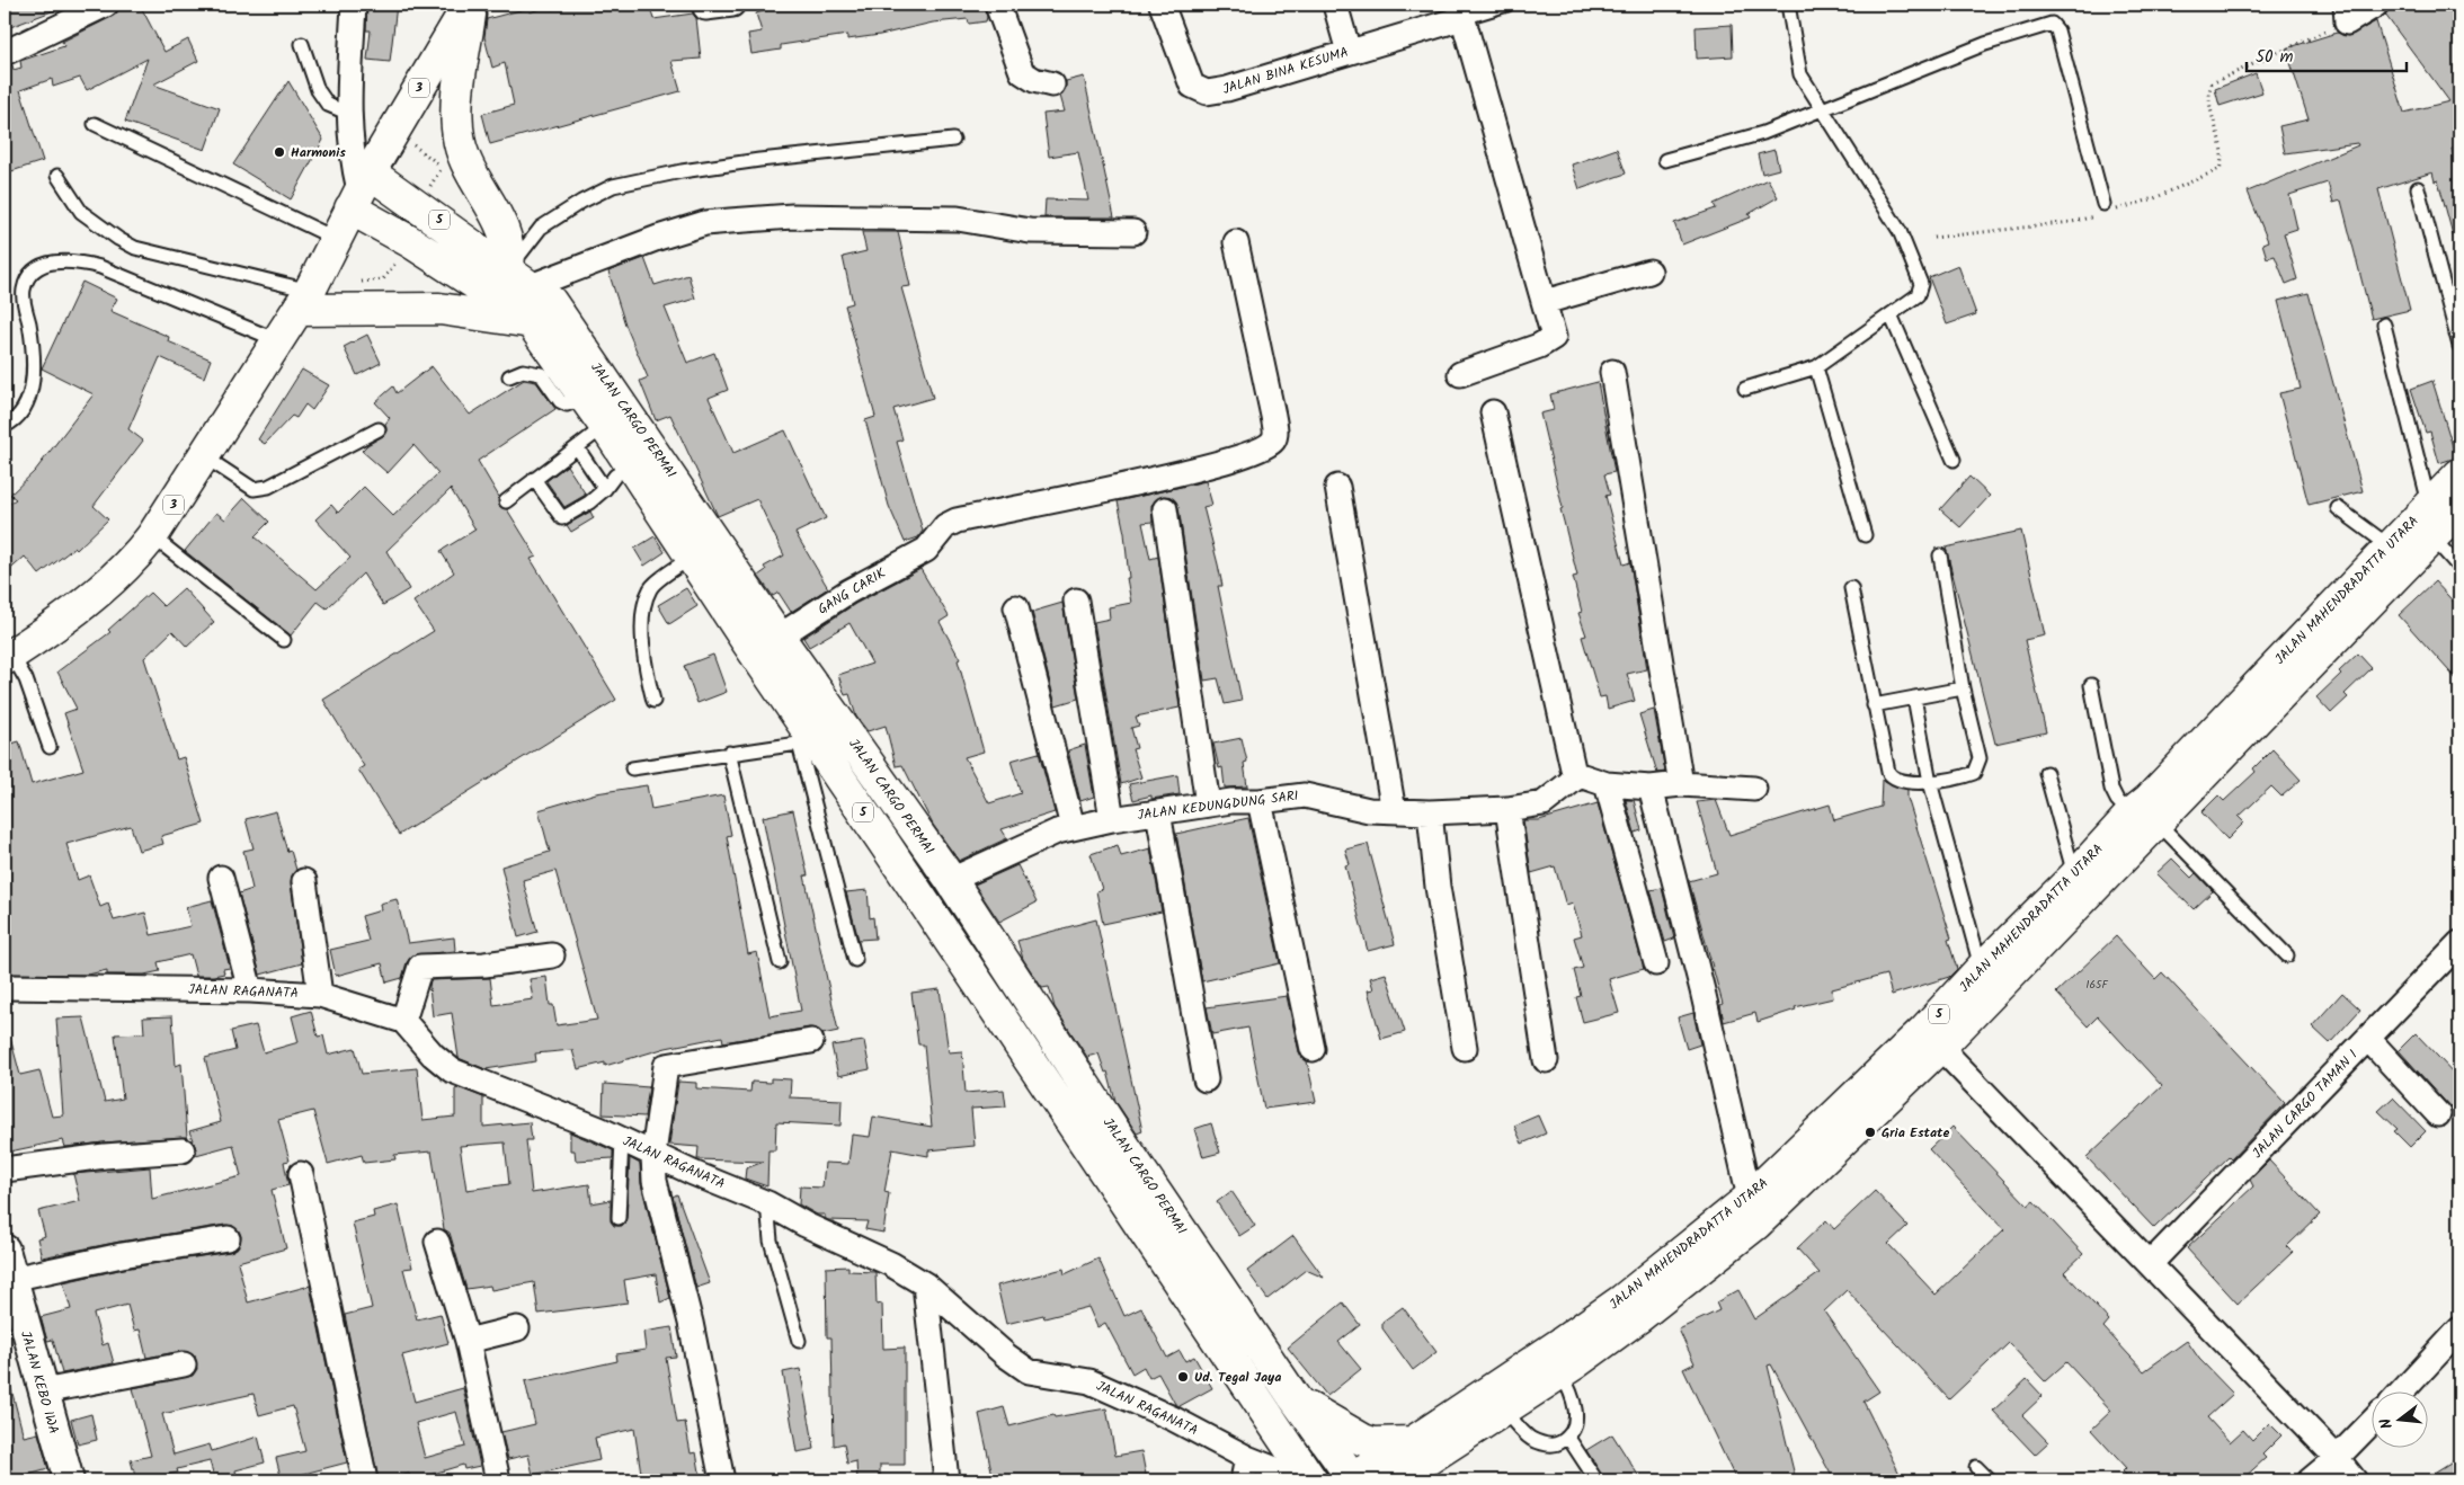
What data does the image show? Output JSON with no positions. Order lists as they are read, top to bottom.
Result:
{
  "streets": {
    "highway": [
      "3",
      "5",
      "JALAN CARGO PERMAI",
      "JALAN MAHENDRADATTA UTARA"
    ],
    "street": [
      "JALAN BINA KESUMA",
      "GANG CARIK",
      "JALAN KEDUNGDUNG SARI",
      "JALAN RAGANATA",
      "JALAN CARGO TAMAN I",
      "JALAN KEBO IWA"
    ]
  },
  "crossings": [
    ["3", "JALAN CARGO PERMAI"],
    ["JALAN CARGO PERMAI", "JALAN MAHENDRADATTA UTARA"],
    ["JALAN CARGO PERMAI", "GANG CARIK"],
    ["JALAN CARGO PERMAI", "JALAN KEDUNGDUNG SARI"]
  ],
  "places": ["Harmonis", "Gria Estate", "Ud. Tegal Jaya"],
  "house_numbers": ["165F"],
  "scale_bar": "50 m",
  "north": "left"
}
